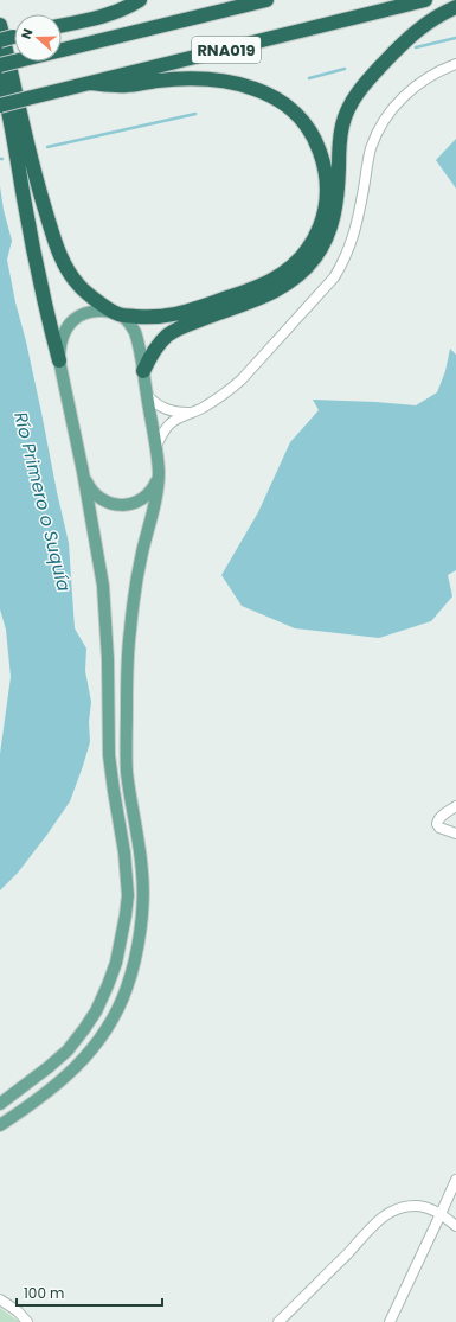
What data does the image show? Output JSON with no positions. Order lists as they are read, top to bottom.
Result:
{
  "streets": {
    "highway": ["RNA019"]
  },
  "water": ["Río Primero o Suquía"],
  "scale_bar": "100 m",
  "north": "left"
}
